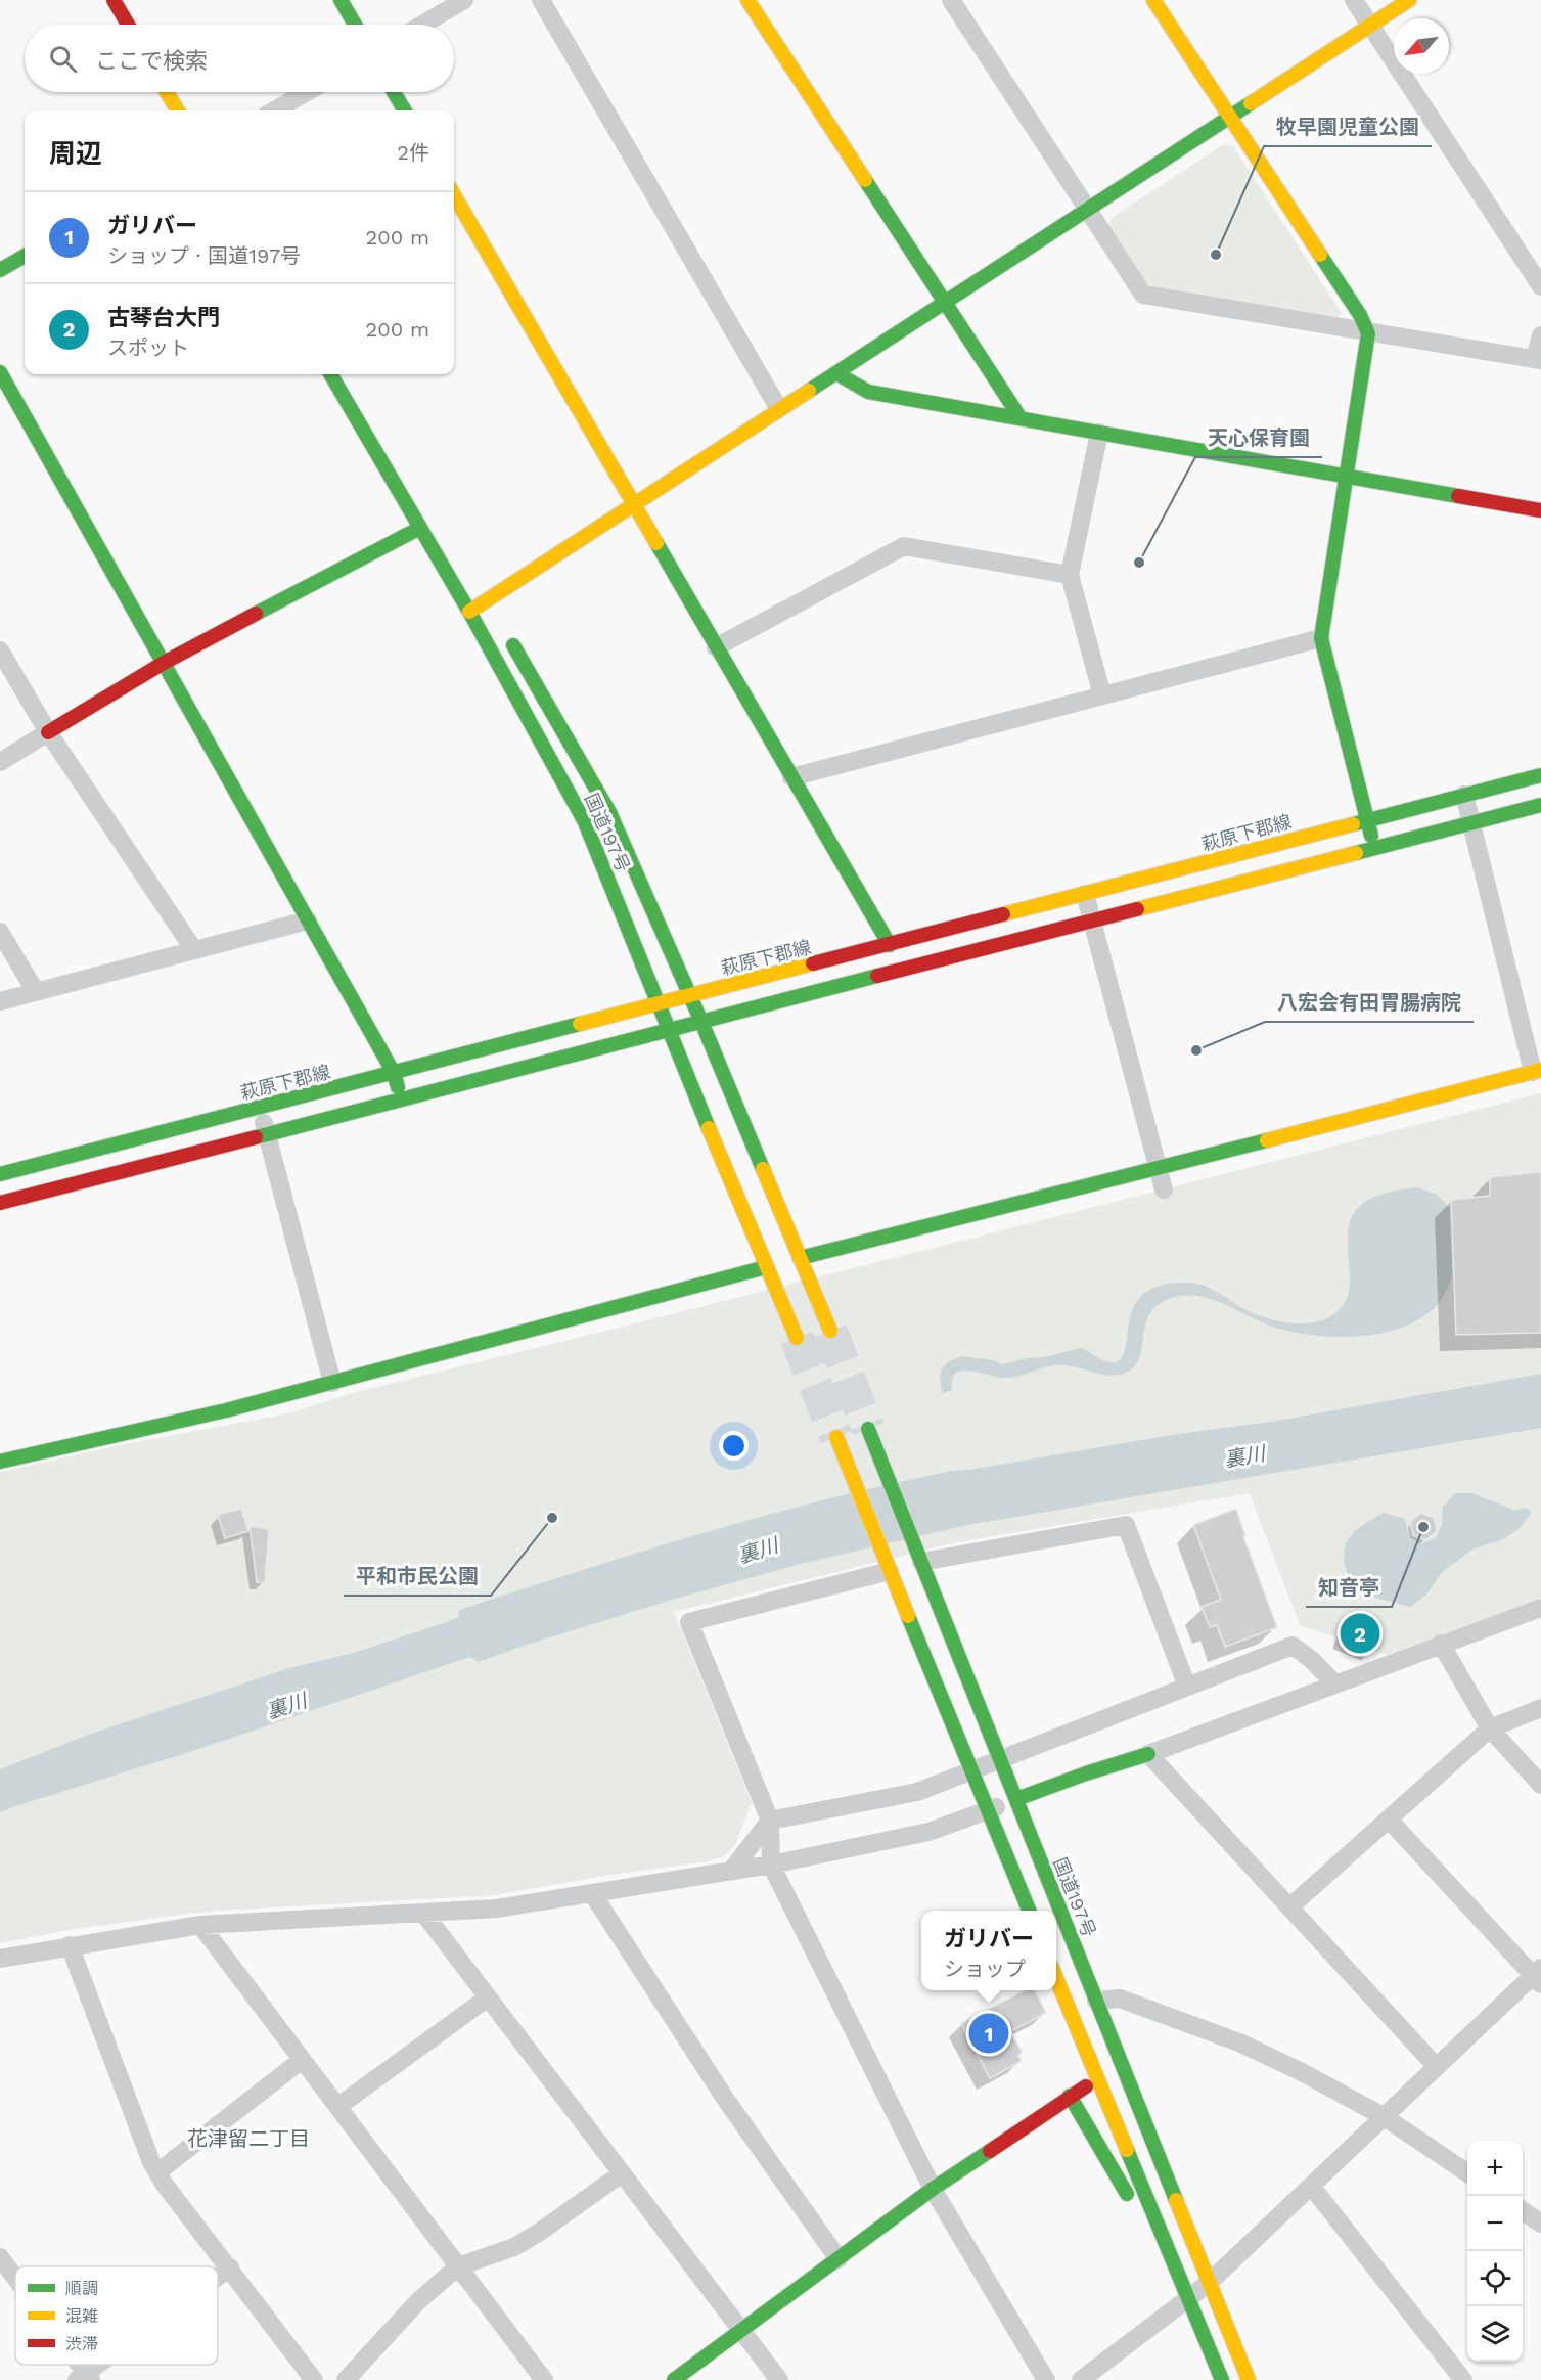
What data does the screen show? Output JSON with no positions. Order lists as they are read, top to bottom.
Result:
{
  "streets": {
    "main road": ["国道197号", "萩原下郡線"]
  },
  "crossings": [
    ["国道197号", "萩原下郡線"]
  ],
  "districts": ["花津留二丁目"],
  "water": ["裏川"],
  "places": [
    "牧早園児童公園",
    "天心保育園",
    "八宏会有田胃腸病院",
    "平和市民公園",
    "知音亭"
  ],
  "legend": ["順調", "混雑", "渋滞"],
  "north": "bottom left",
  "page": {
    "search": "ここで検索",
    "heading": ["周辺", "2件"],
    "list": [
      {
        "mark": "1",
        "name": "ガリバー",
        "note": "ショップ · 国道197号",
        "value": "200 m"
      },
      {
        "mark": "2",
        "name": "古琴台大門",
        "note": "スポット",
        "value": "200 m"
      }
    ],
    "pins": ["2", "1"],
    "popup": ["ガリバー", "ショップ"],
    "map_buttons": ["+", "−"]
  }
}
